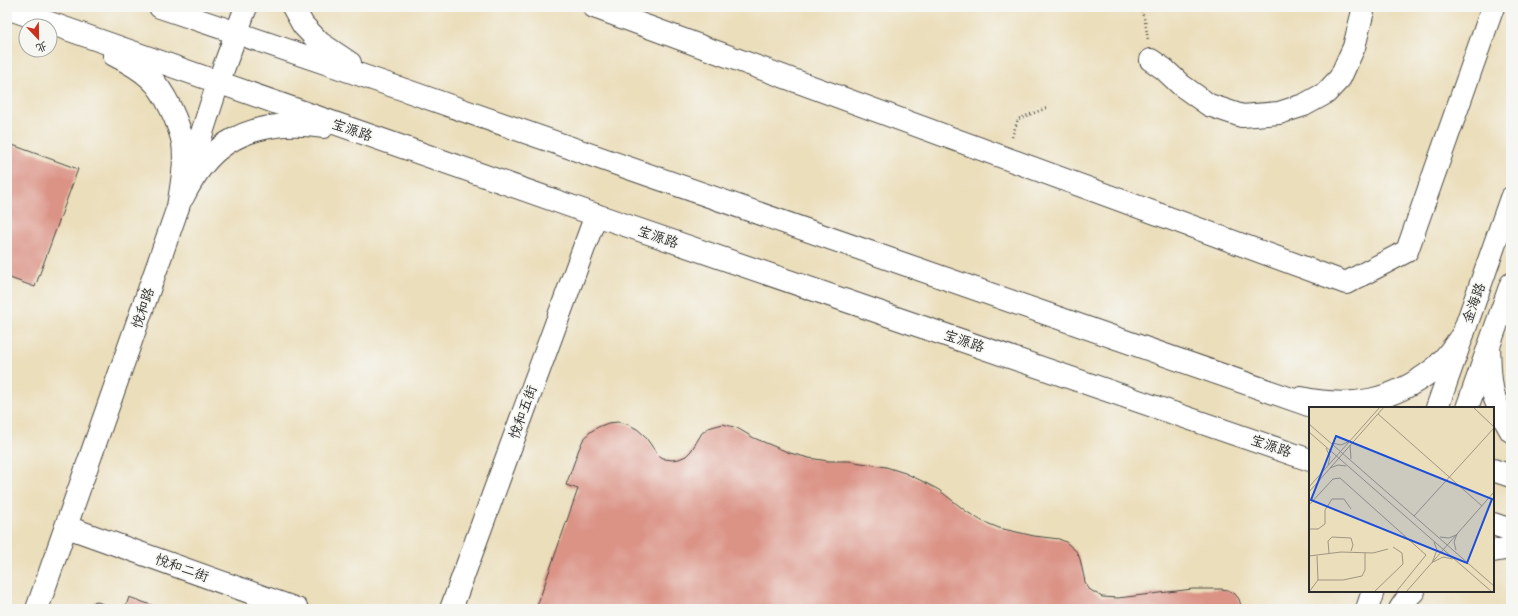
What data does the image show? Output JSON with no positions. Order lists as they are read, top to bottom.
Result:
{
  "streets": {
    "main road": [
      "宝源路",
      "金海路",
      "悦和路",
      "悦和五街",
      "悦和二街"
    ]
  },
  "crossings": [
    ["宝源路", "悦和路"],
    ["宝源路", "悦和五街"],
    ["悦和路", "悦和二街"]
  ],
  "north": "bottom"
}
